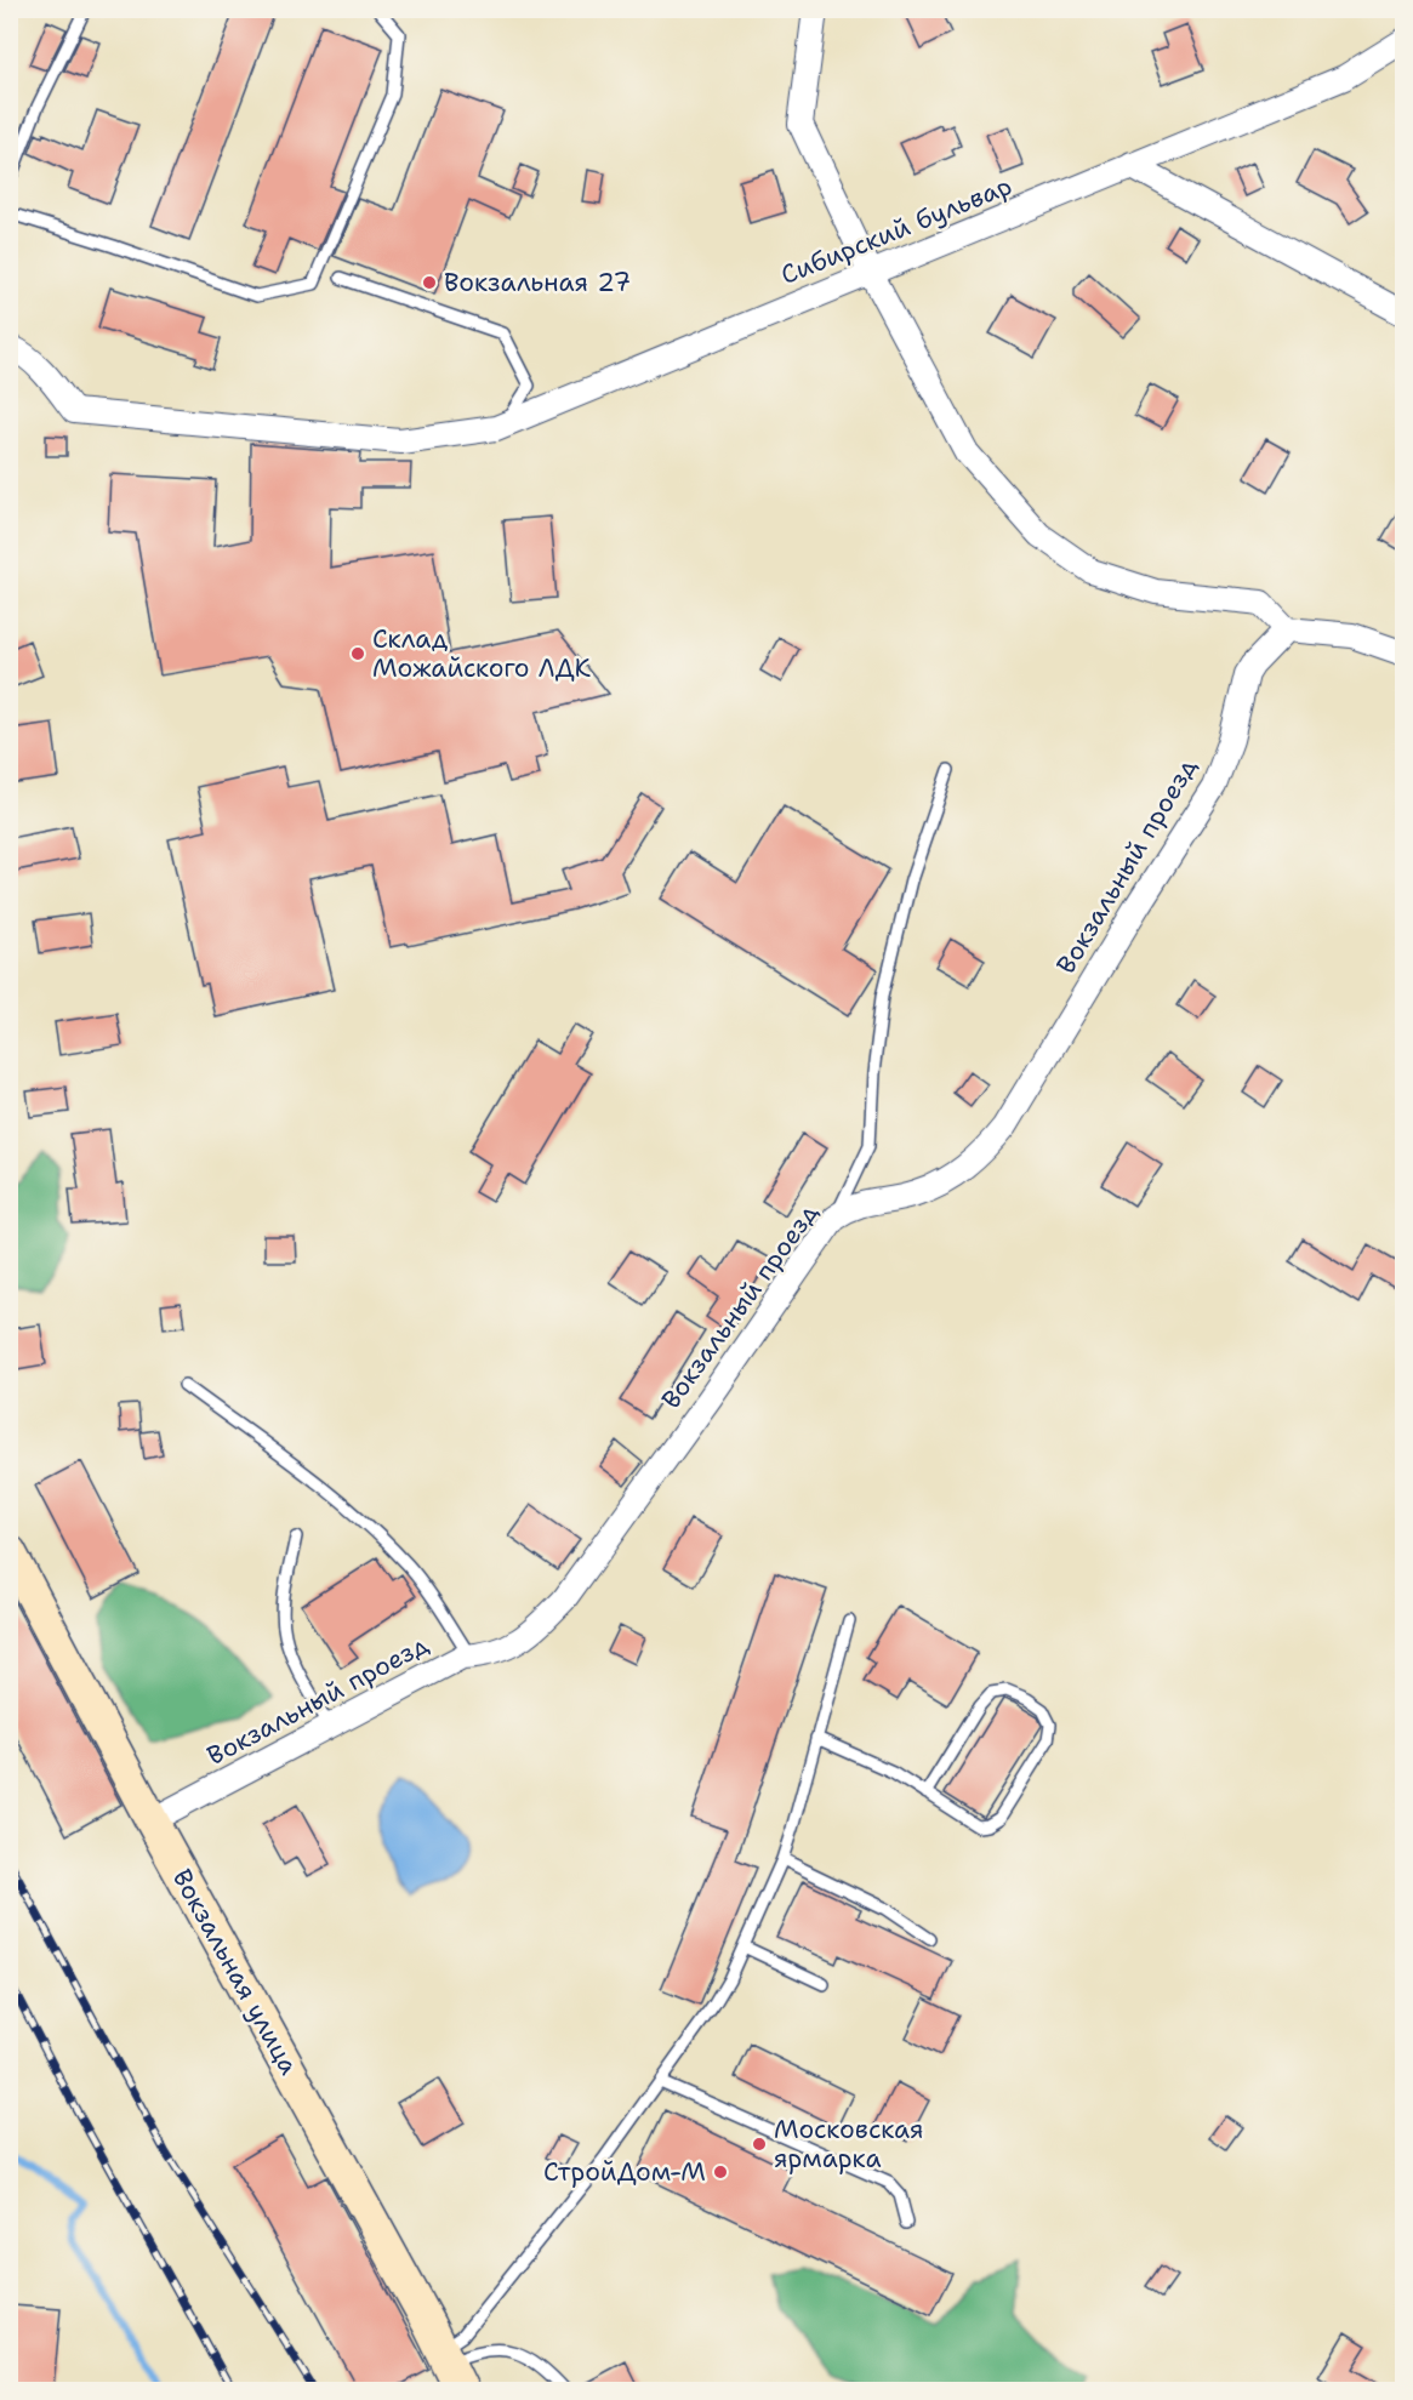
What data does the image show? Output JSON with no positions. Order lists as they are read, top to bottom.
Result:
{
  "streets": {
    "main road": ["Вокзальная улица"],
    "street": ["Сибирский бульвар", "Вокзальный проезд"]
  },
  "crossings": [
    ["Вокзальный проезд", "Вокзальная улица"]
  ],
  "places": [
    "Вокзальная 27",
    "Склад Можайского ЛДК",
    "Московская ярмарка",
    "СтройДом-М"
  ]
}
